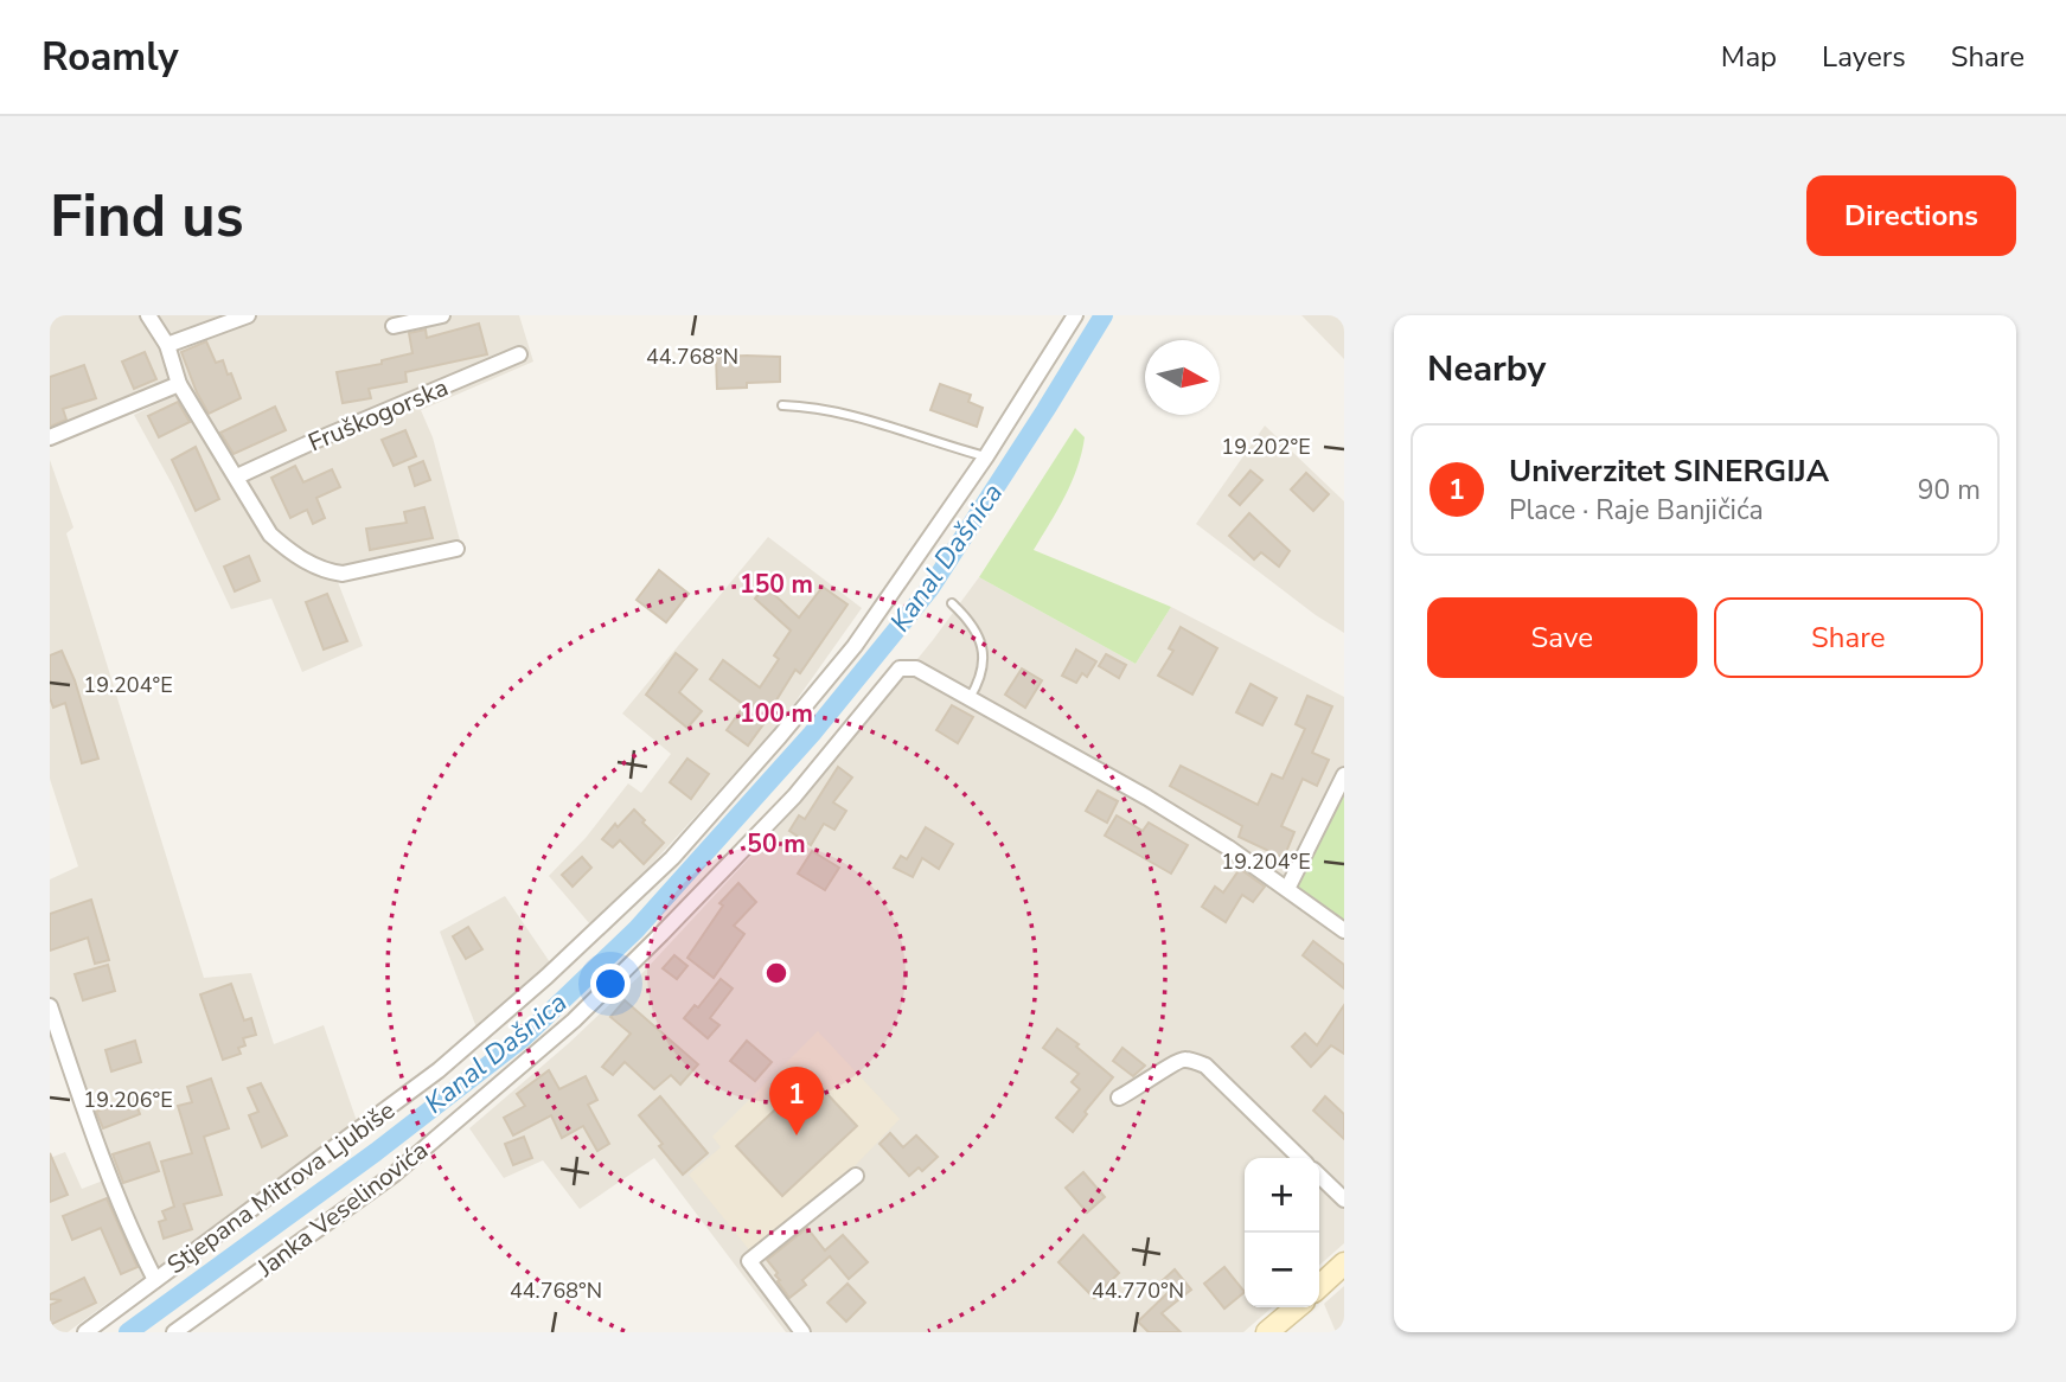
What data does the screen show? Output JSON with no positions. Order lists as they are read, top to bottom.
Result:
{
  "streets": {
    "street": ["Fruškogorska", "Stjepana Mitrova Ljubiše", "Janka Veselinovića"]
  },
  "water": ["Kanal Dašnica"],
  "north": "right",
  "page": {
    "header": "Roamly",
    "nav": ["Map", "Layers", "Share"],
    "buttons": [
      "Directions",
      ["Save", "Share"]
    ],
    "title": "Find us",
    "heading": "Nearby",
    "list": [
      {
        "mark": "1",
        "name": "Univerzitet SINERGIJA",
        "note": "Place · Raje Banjičića",
        "value": "90 m"
      }
    ],
    "pins": "1",
    "map_buttons": ["+", "−"]
  },
  "coordinates": [
    "44.768°N",
    "19.202°E",
    "19.204°E",
    "19.206°E",
    "44.770°N"
  ],
  "rings": ["150 m", "100 m", "50 m"]
}
